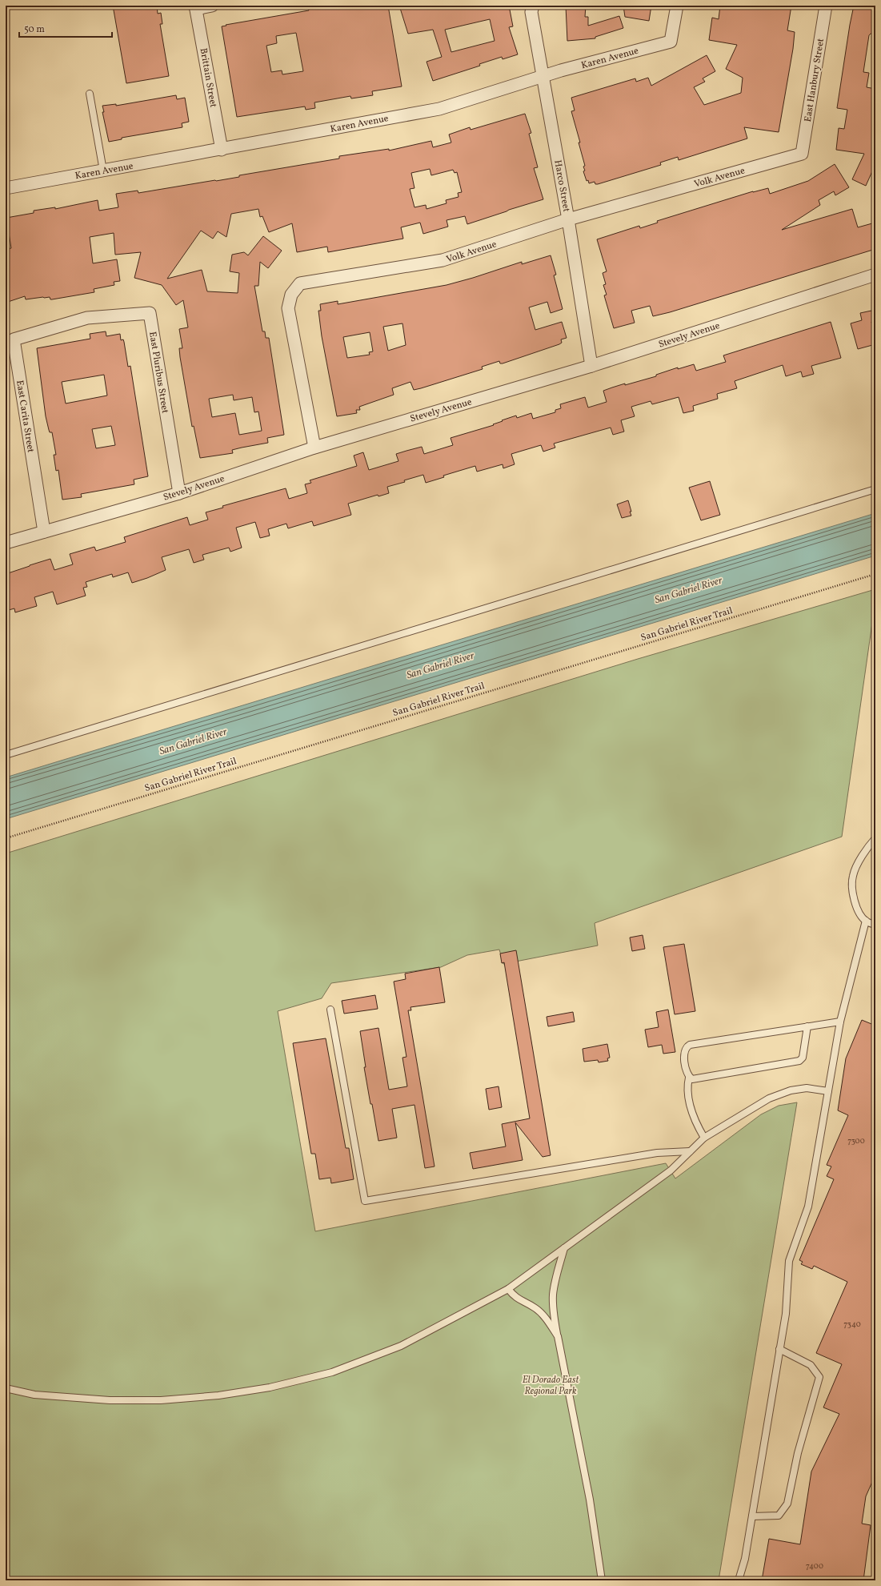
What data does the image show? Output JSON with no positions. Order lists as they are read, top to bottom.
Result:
{
  "streets": {
    "street": [
      "Karen Avenue",
      "Brittain Street",
      "East Hanbury Street",
      "Volk Avenue",
      "Harco Street",
      "Stevely Avenue",
      "East Pluribus Street",
      "East Carita Street"
    ],
    "path": ["San Gabriel River Trail"]
  },
  "crossings": [
    ["Karen Avenue", "Brittain Street"],
    ["Karen Avenue", "Harco Street"],
    ["East Hanbury Street", "Volk Avenue"],
    ["Volk Avenue", "Harco Street"],
    ["Volk Avenue", "Stevely Avenue"],
    ["Harco Street", "Stevely Avenue"],
    ["Stevely Avenue", "East Pluribus Street"],
    ["Stevely Avenue", "East Carita Street"],
    ["East Pluribus Street", "East Carita Street"]
  ],
  "water": ["San Gabriel River"],
  "parks": ["El Dorado East Regional Park"],
  "house_numbers": ["7300", "7340", "7400"],
  "scale_bar": "50 m"
}
